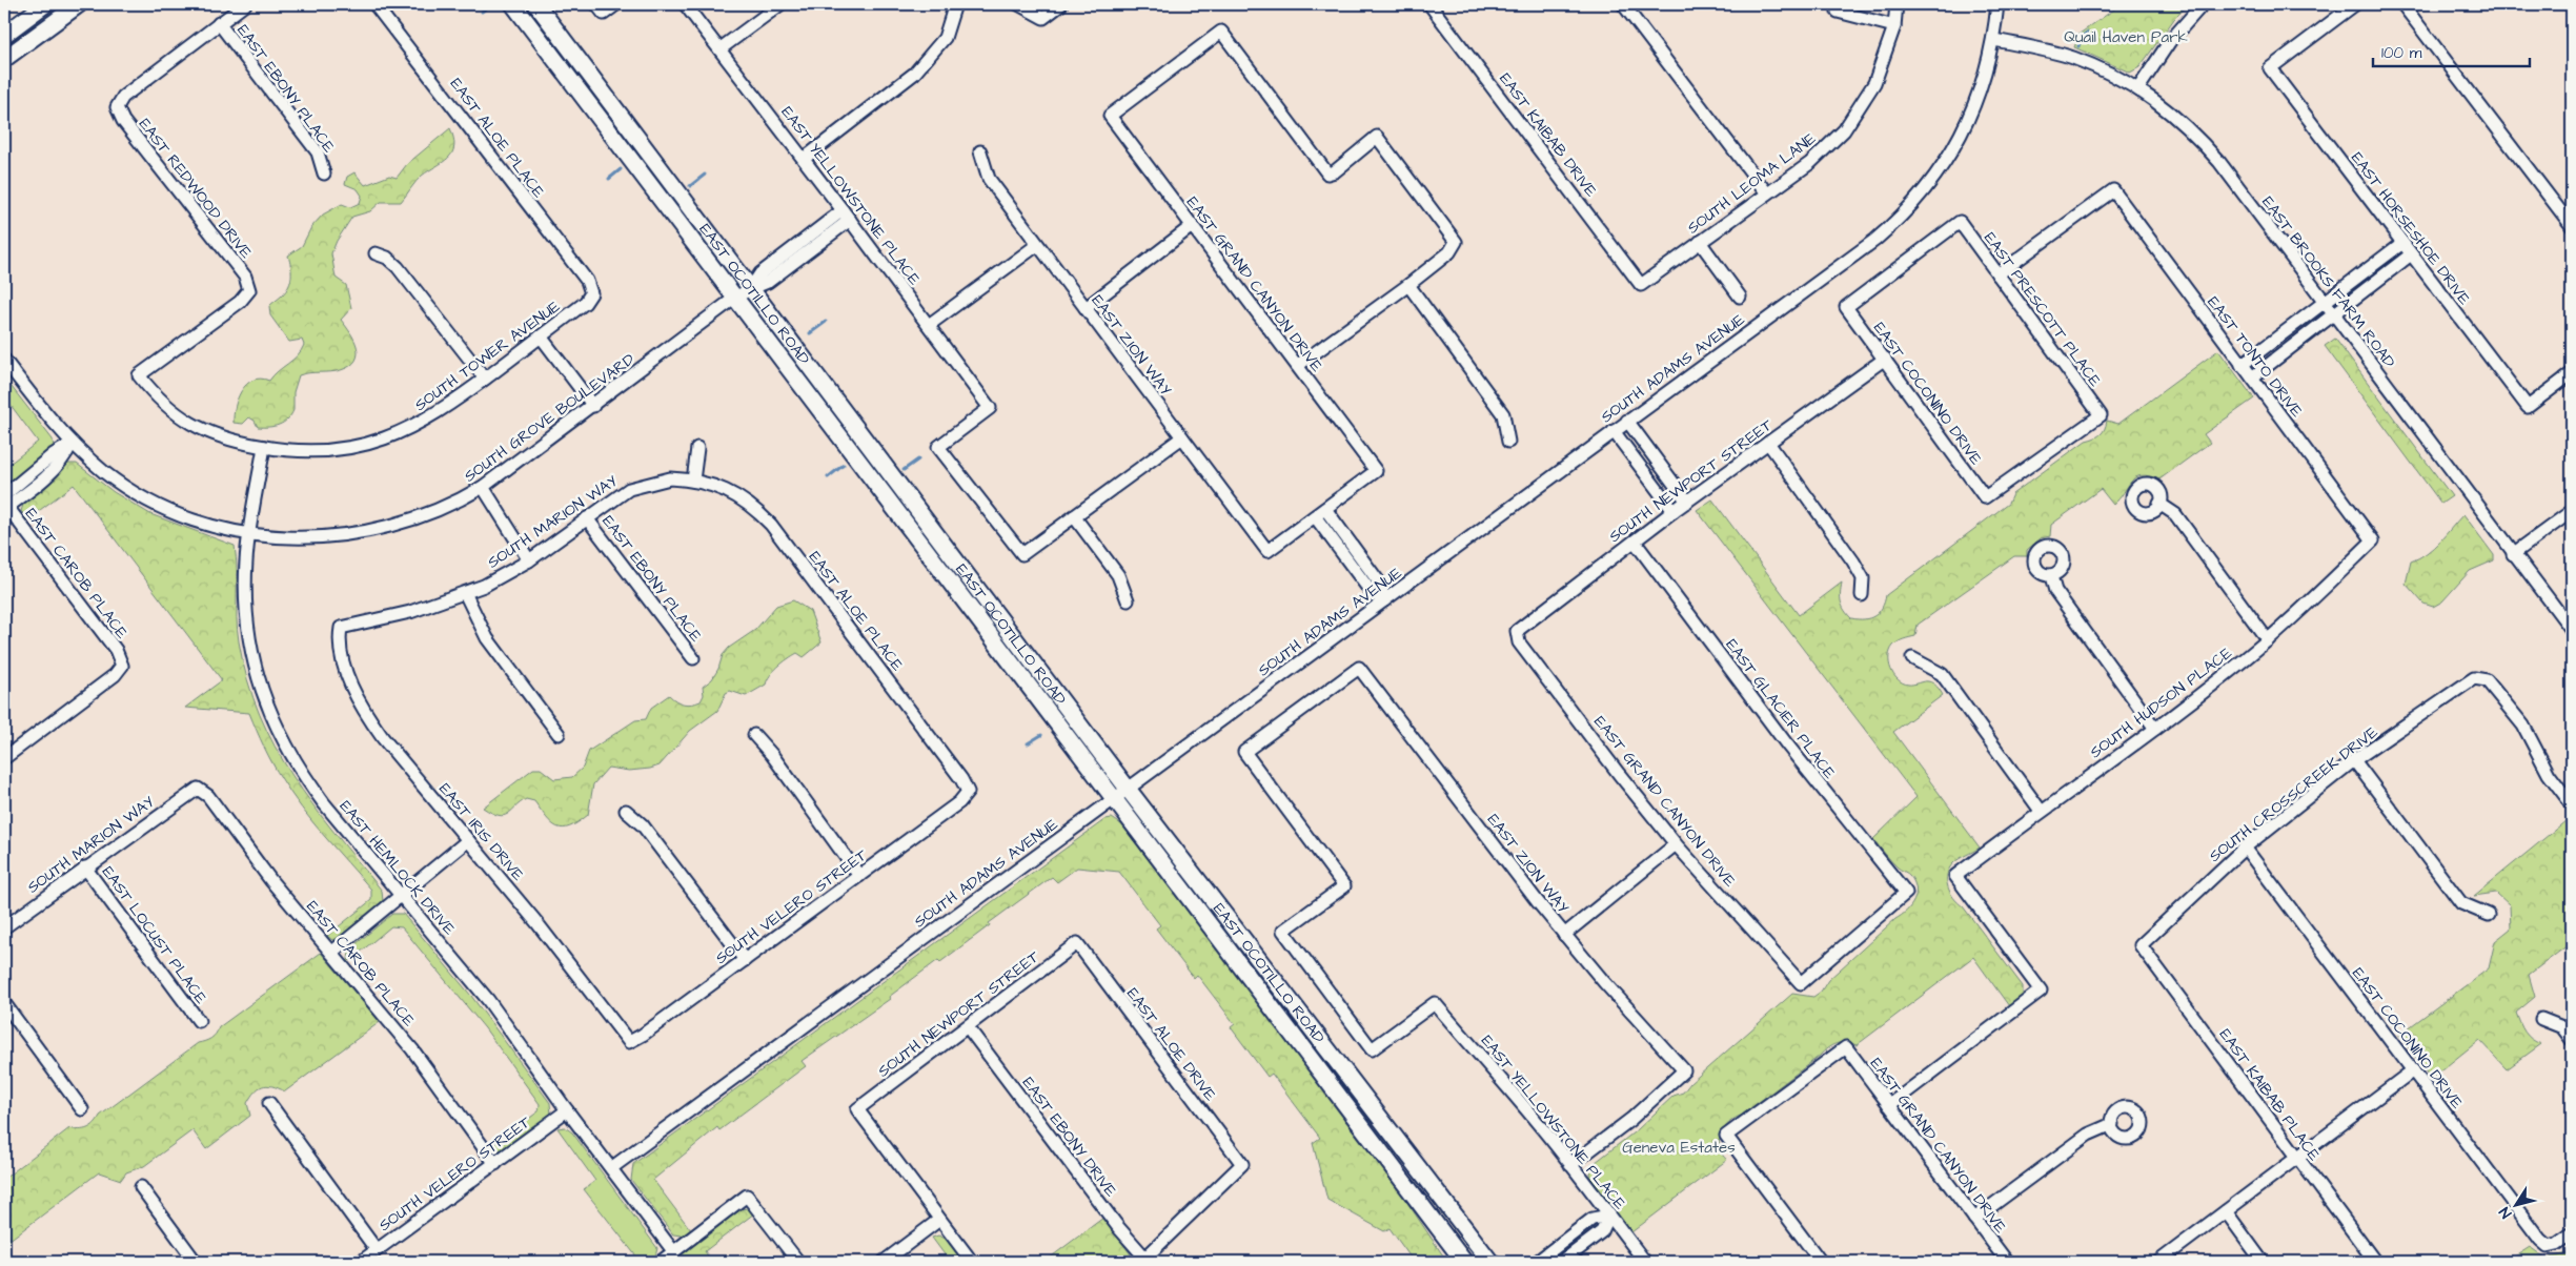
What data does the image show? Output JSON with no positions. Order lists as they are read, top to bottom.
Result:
{
  "streets": {
    "main road": ["EAST OCOTILLO ROAD"],
    "street": [
      "EAST EBONY PLACE",
      "EAST KAIBAB DRIVE",
      "EAST ALOE PLACE",
      "SOUTH LEOMA LANE",
      "EAST REDWOOD DRIVE",
      "EAST YELLOWSTONE PLACE",
      "EAST HORSESHOE DRIVE",
      "EAST BROOKS FARM ROAD",
      "EAST GRAND CANYON DRIVE",
      "EAST PRESCOTT PLACE",
      "EAST ZION WAY",
      "SOUTH TOWER AVENUE",
      "EAST TONTO DRIVE",
      "SOUTH ADAMS AVENUE",
      "EAST COCONINO DRIVE",
      "SOUTH GROVE BOULEVARD",
      "SOUTH NEWPORT STREET",
      "SOUTH MARION WAY",
      "EAST CAROB PLACE",
      "SOUTH HUDSON PLACE",
      "EAST GLACIER PLACE",
      "SOUTH CROSSCREEK DRIVE",
      "EAST IRIS DRIVE",
      "EAST HEMLOCK DRIVE",
      "SOUTH VELERO STREET",
      "EAST LOCUST PLACE",
      "EAST ALOE DRIVE",
      "EAST KAIBAB PLACE",
      "EAST EBONY DRIVE"
    ]
  },
  "crossings": [
    ["EAST EBONY PLACE", "EAST REDWOOD DRIVE"],
    ["EAST EBONY PLACE", "SOUTH MARION WAY"],
    ["EAST KAIBAB DRIVE", "SOUTH LEOMA LANE"],
    ["EAST ALOE PLACE", "SOUTH TOWER AVENUE"],
    ["EAST ALOE PLACE", "SOUTH MARION WAY"],
    ["EAST ALOE PLACE", "SOUTH VELERO STREET"],
    ["EAST REDWOOD DRIVE", "SOUTH TOWER AVENUE"],
    ["EAST YELLOWSTONE PLACE", "EAST ZION WAY"],
    ["EAST BROOKS FARM ROAD", "SOUTH ADAMS AVENUE"],
    ["EAST GRAND CANYON DRIVE", "SOUTH NEWPORT STREET"],
    ["EAST GRAND CANYON DRIVE", "SOUTH HUDSON PLACE"],
    ["EAST GRAND CANYON DRIVE", "EAST GLACIER PLACE"],
    ["EAST OCOTILLO ROAD", "SOUTH ADAMS AVENUE"],
    ["EAST OCOTILLO ROAD", "SOUTH GROVE BOULEVARD"],
    ["EAST PRESCOTT PLACE", "EAST TONTO DRIVE"],
    ["EAST PRESCOTT PLACE", "EAST COCONINO DRIVE"],
    ["SOUTH TOWER AVENUE", "EAST HEMLOCK DRIVE"],
    ["EAST TONTO DRIVE", "SOUTH HUDSON PLACE"],
    ["SOUTH ADAMS AVENUE", "EAST HEMLOCK DRIVE"],
    ["EAST COCONINO DRIVE", "SOUTH NEWPORT STREET"],
    ["EAST COCONINO DRIVE", "SOUTH CROSSCREEK DRIVE"],
    ["SOUTH GROVE BOULEVARD", "EAST HEMLOCK DRIVE"],
    ["SOUTH NEWPORT STREET", "EAST GLACIER PLACE"],
    ["SOUTH NEWPORT STREET", "EAST ALOE DRIVE"],
    ["SOUTH NEWPORT STREET", "EAST EBONY DRIVE"],
    ["SOUTH MARION WAY", "EAST CAROB PLACE"],
    ["SOUTH MARION WAY", "EAST IRIS DRIVE"],
    ["SOUTH MARION WAY", "EAST LOCUST PLACE"],
    ["EAST CAROB PLACE", "SOUTH VELERO STREET"],
    ["SOUTH CROSSCREEK DRIVE", "EAST KAIBAB PLACE"],
    ["EAST IRIS DRIVE", "SOUTH VELERO STREET"],
    ["EAST HEMLOCK DRIVE", "SOUTH VELERO STREET"],
    ["EAST ALOE DRIVE", "EAST EBONY DRIVE"]
  ],
  "parks": ["Quail Haven Park", "Geneva Estates"],
  "scale_bar": "100 m",
  "north": "bottom left"
}
